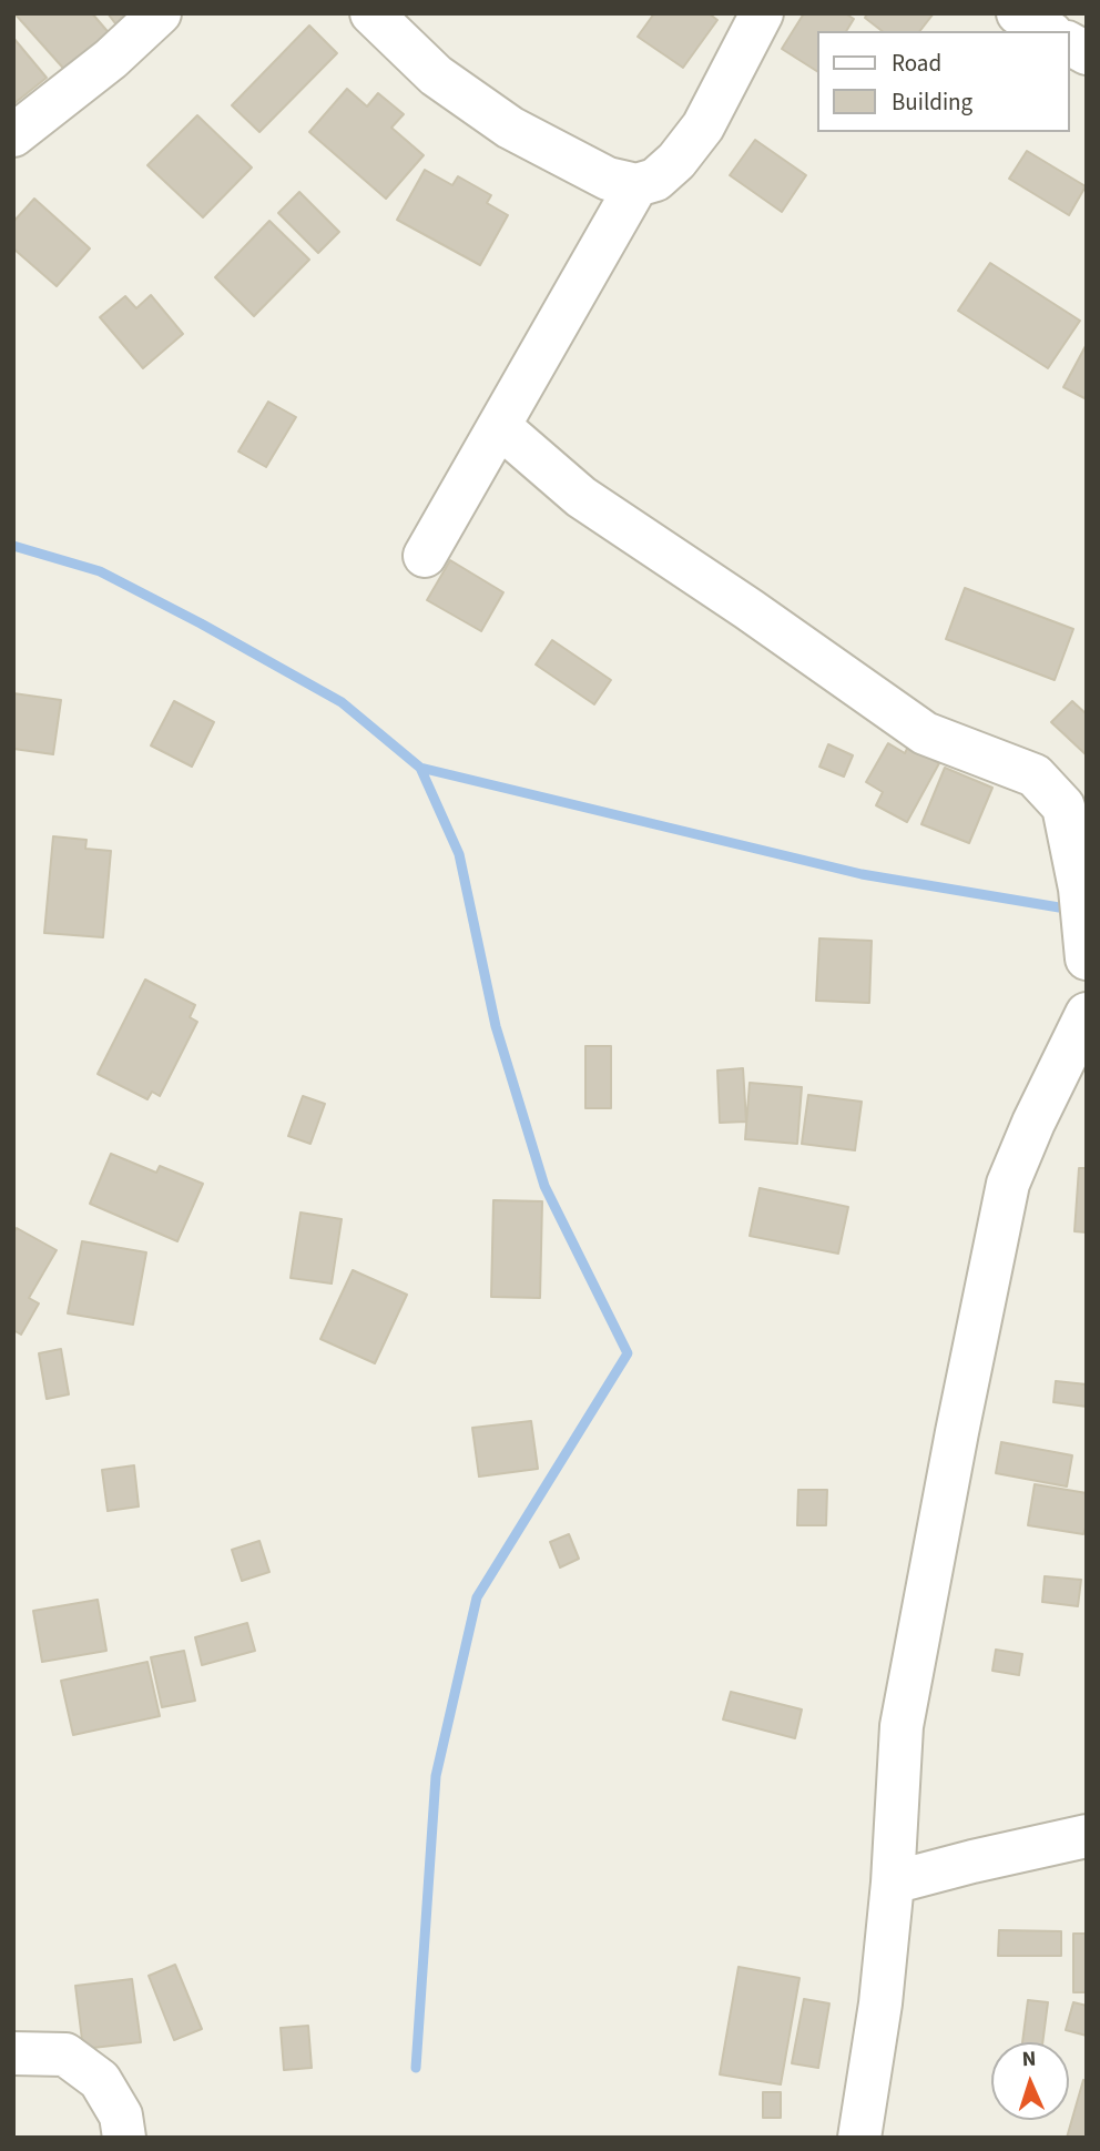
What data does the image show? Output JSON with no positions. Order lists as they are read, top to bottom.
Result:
{
  "legend": ["Road", "Building"],
  "north": "top"
}
